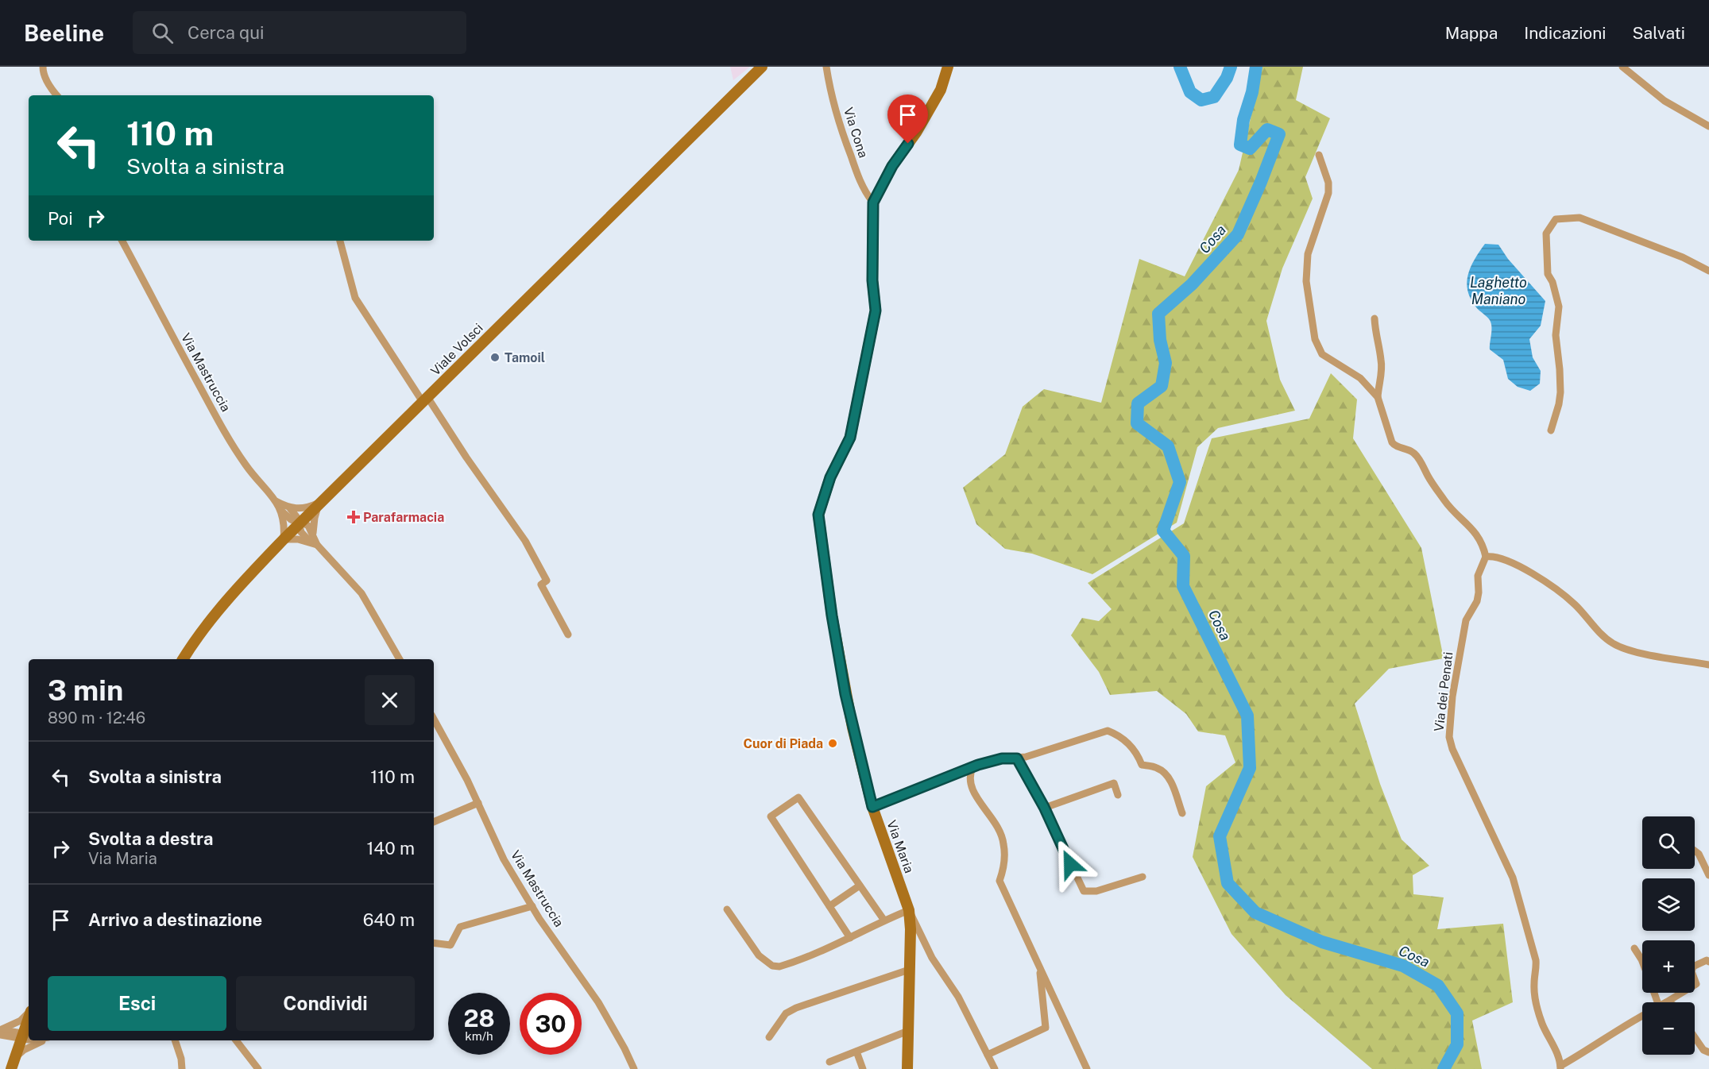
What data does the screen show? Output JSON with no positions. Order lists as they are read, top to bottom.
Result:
{
  "streets": {
    "street": [
      "Via Cona",
      "Viale Volsci",
      "Via Mastruccia",
      "Via dei Penati",
      "Via Maria"
    ]
  },
  "crossings": [
    ["Via Cona", "Via Maria"]
  ],
  "water": ["Cosa", "Laghetto Maniano"],
  "places": {
    "other": ["Tamoil", "Cuor di Piada"],
    "health": ["Parafarmacia"]
  },
  "page": {
    "header": "Beeline",
    "search": "Cerca qui",
    "nav": ["Mappa", "Indicazioni", "Salvati"],
    "turn": ["110 m", "Svolta a sinistra"],
    "then": "Poi",
    "heading": ["3 min", "890 m · 12:46"],
    "list": [
      {
        "name": "Svolta a sinistra",
        "value": "110 m"
      },
      {
        "name": "Svolta a destra",
        "note": "Via Maria",
        "value": "140 m"
      },
      {
        "name": "Arrivo a destinazione",
        "value": "640 m"
      }
    ],
    "map_buttons": ["+", "−"],
    "buttons": ["Esci", "Condividi"],
    "speed": "28 km/h",
    "limit": "30"
  }
}
